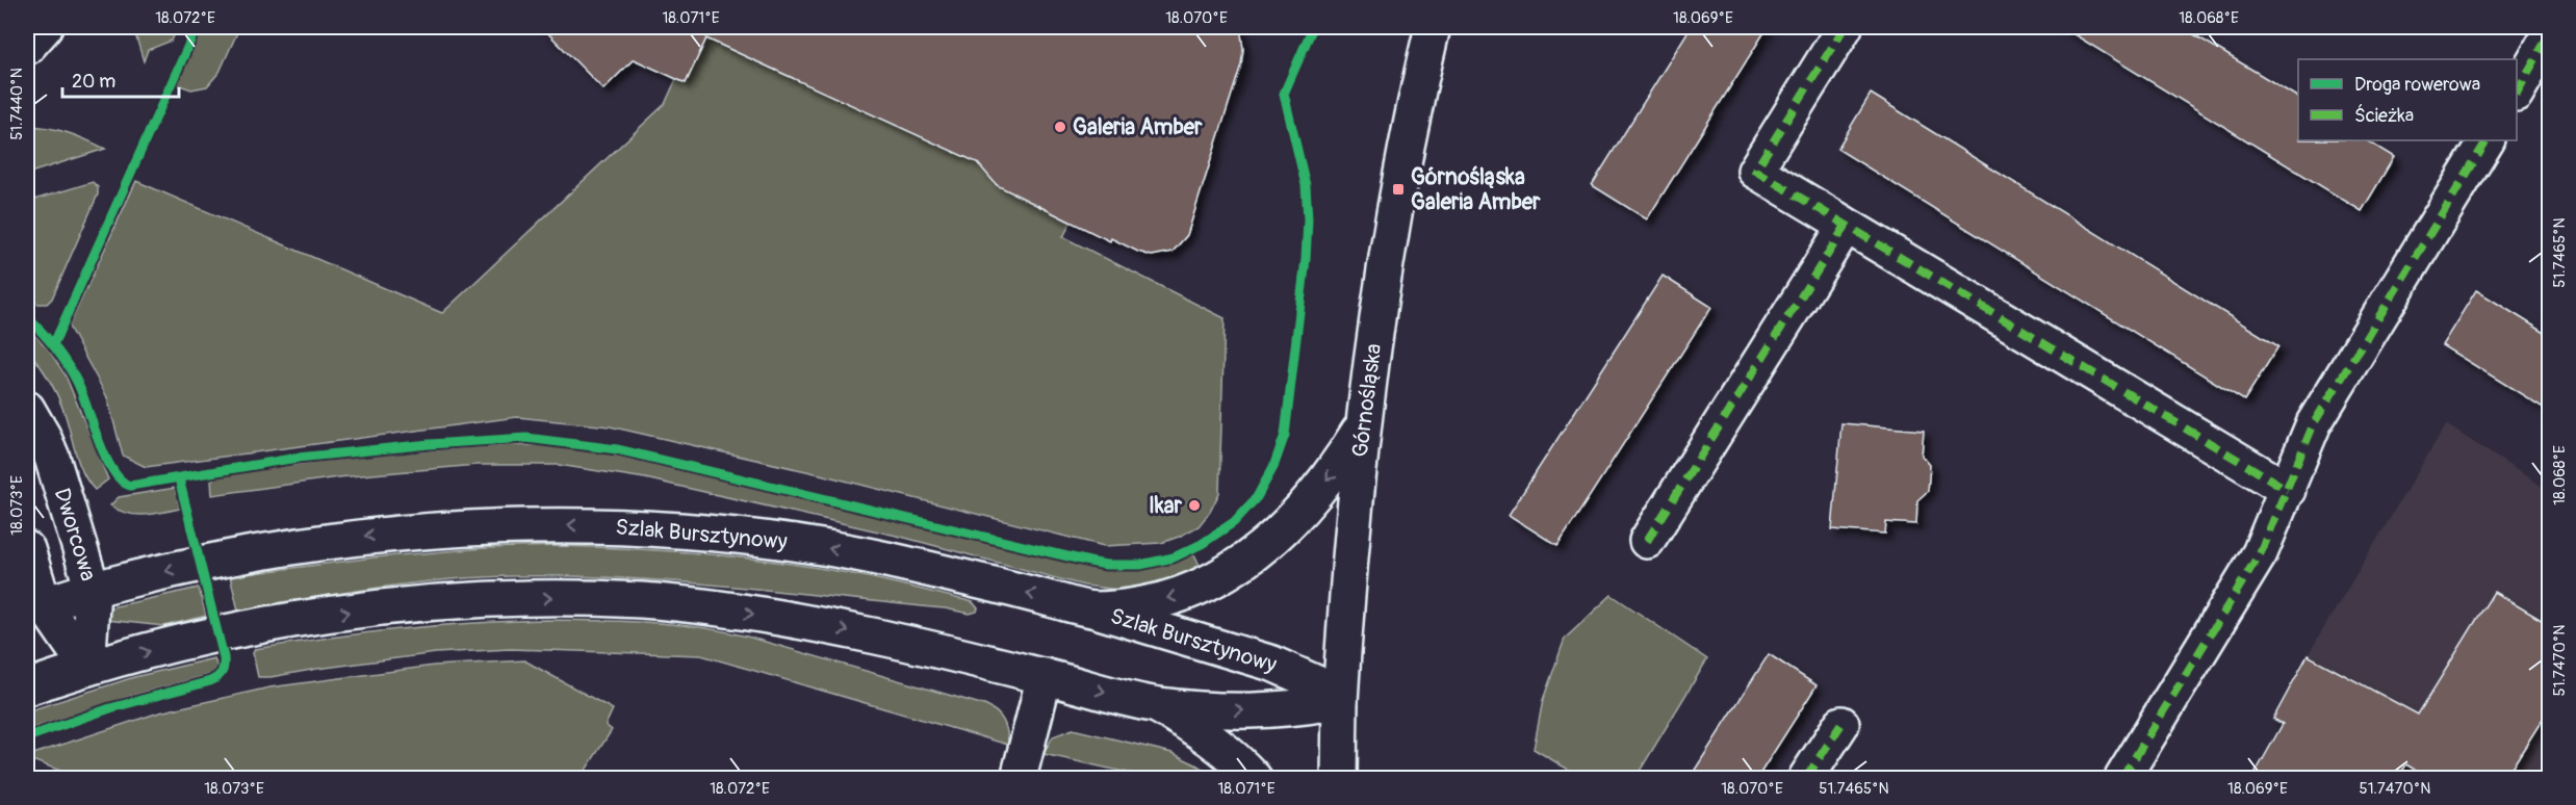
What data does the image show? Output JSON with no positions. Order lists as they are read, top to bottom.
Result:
{
  "streets": {
    "main road": ["Górnośląska", "Dworcowa", "Szlak Bursztynowy"]
  },
  "crossings": [
    ["Górnośląska", "Szlak Bursztynowy"],
    ["Dworcowa", "Szlak Bursztynowy"]
  ],
  "places": {
    "other": ["Galeria Amber", "Ikar"],
    "transit": ["Górnośląska Galeria Amber"]
  },
  "legend": ["Droga rowerowa", "Ścieżka"],
  "scale_bar": "20 m",
  "coordinates": [
    "18.072°E",
    "18.071°E",
    "18.070°E",
    "18.069°E",
    "18.068°E",
    "51.7440°N",
    "51.7465°N",
    "18.073°E",
    "51.7470°N"
  ]
}
